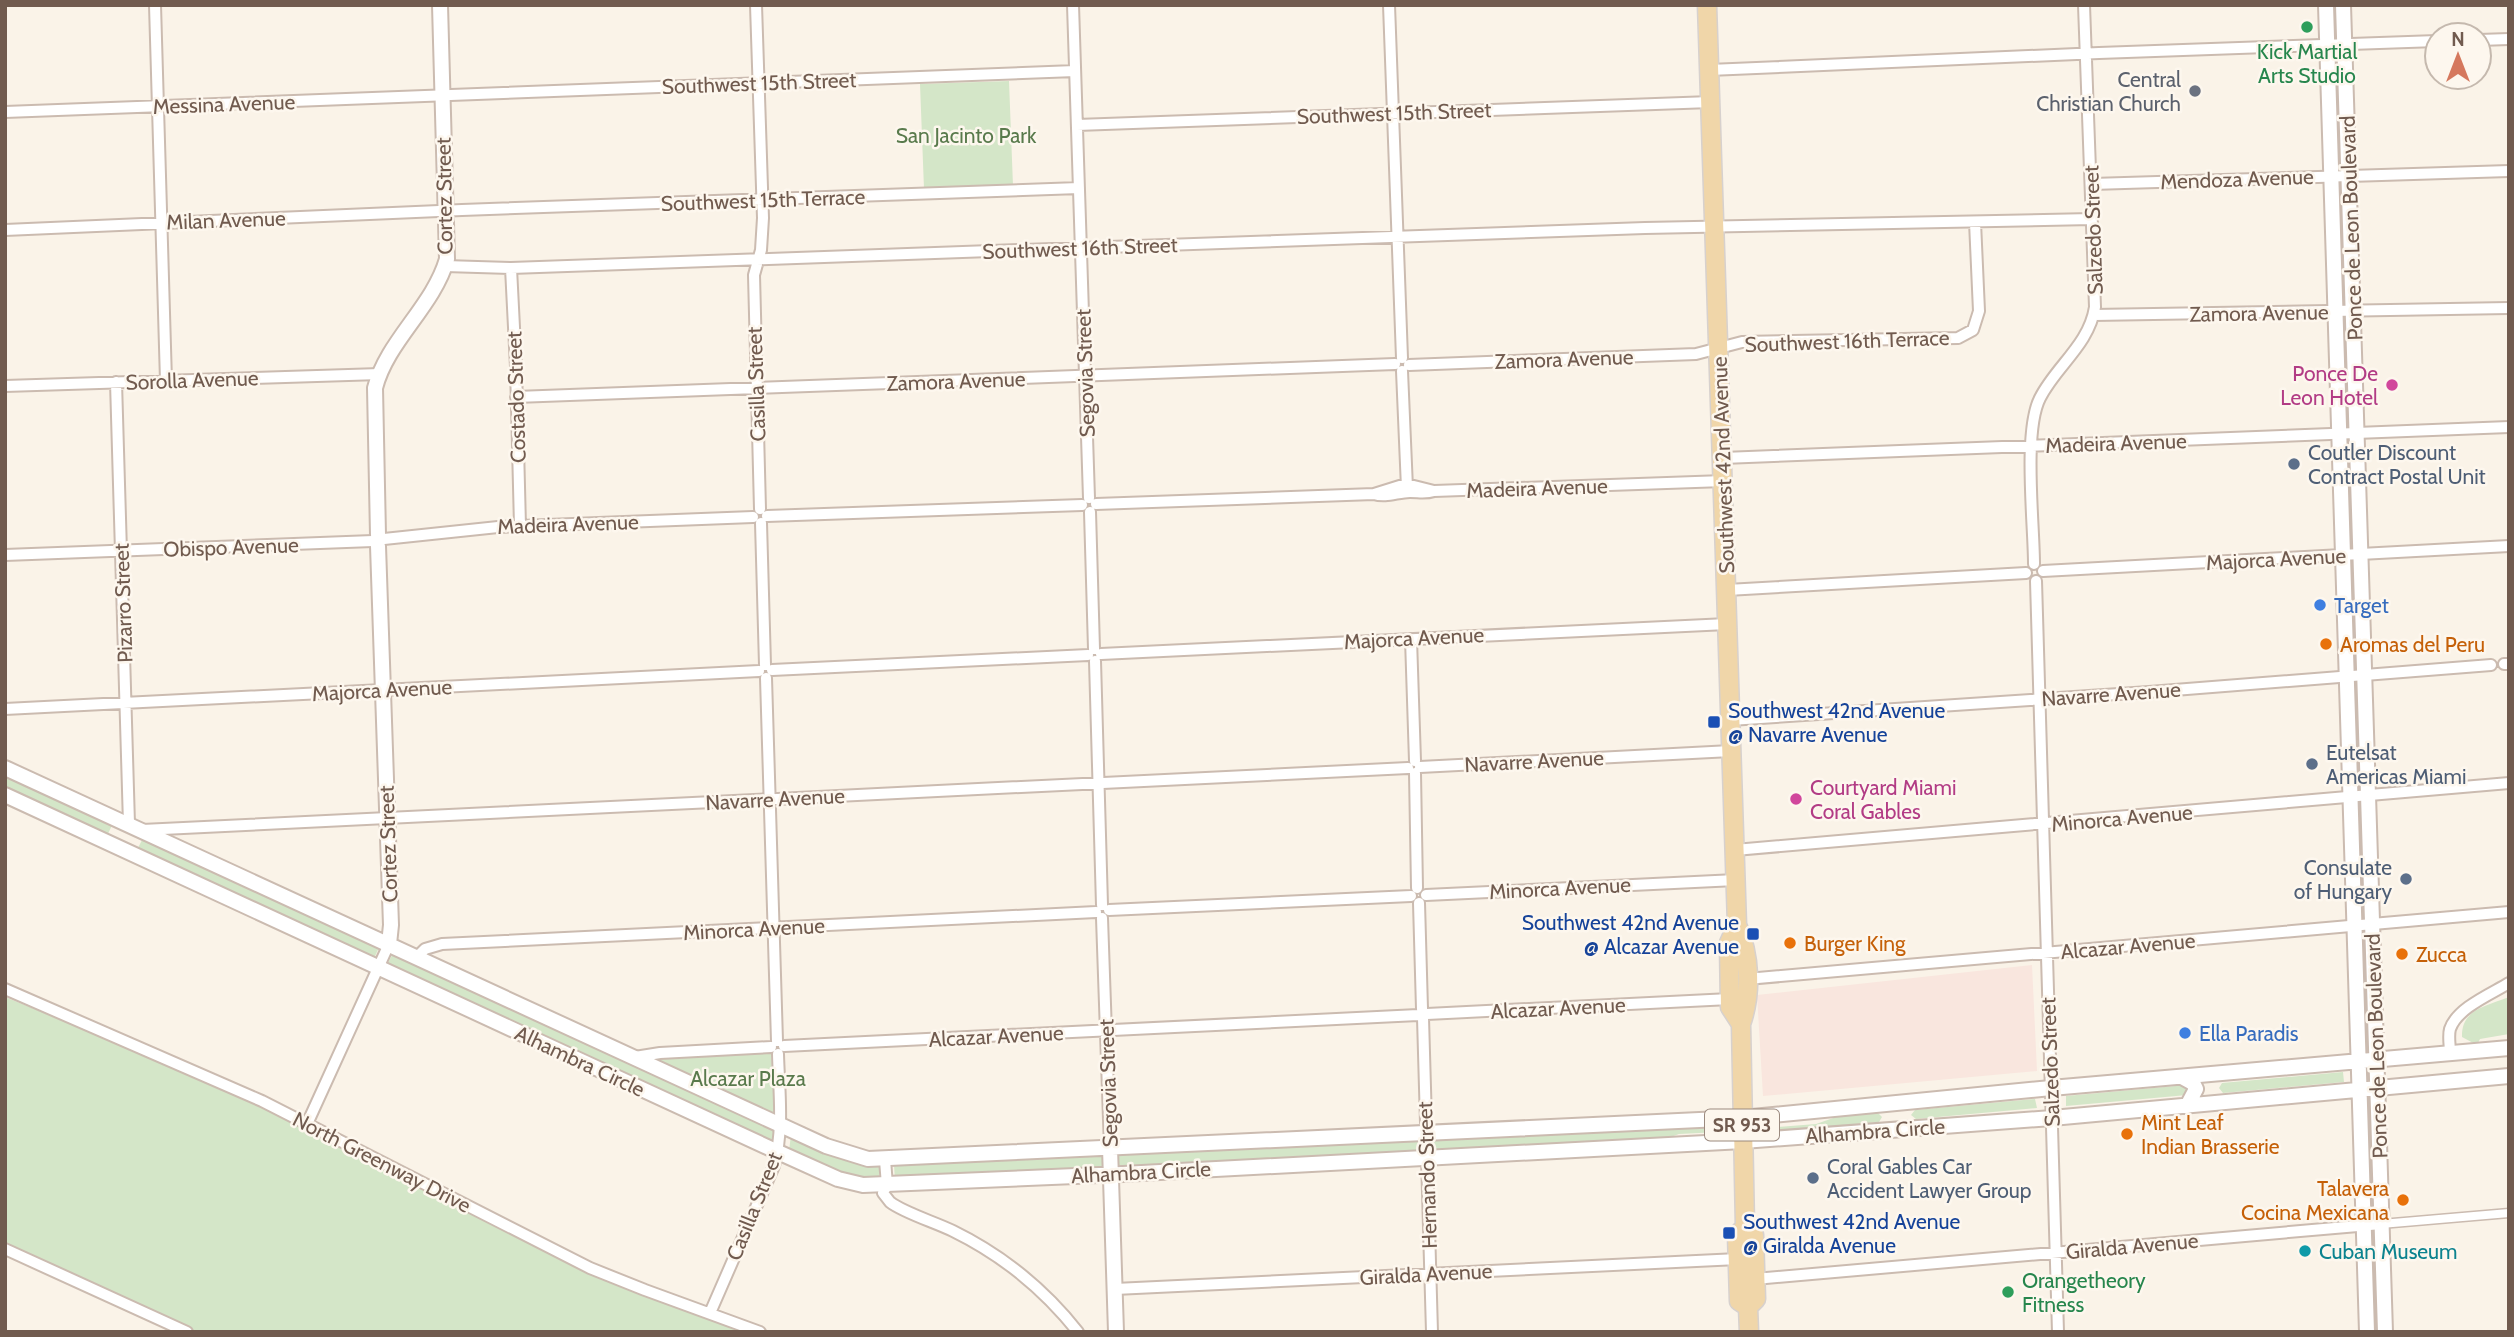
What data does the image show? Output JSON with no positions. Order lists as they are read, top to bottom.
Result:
{
  "streets": {
    "main road": ["Southwest 42nd Avenue", "SR 953"],
    "street": [
      "Southwest 15th Street",
      "Messina Avenue",
      "Mendoza Avenue",
      "Cortez Street",
      "Southwest 15th Terrace",
      "Milan Avenue",
      "Ponce de Leon Boulevard",
      "Salzedo Street",
      "Southwest 16th Street",
      "Zamora Avenue",
      "Southwest 16th Terrace",
      "Segovia Street",
      "Sorolla Avenue",
      "Casilla Street",
      "Costado Street",
      "Madeira Avenue",
      "Obispo Avenue",
      "Majorca Avenue",
      "Pizarro Street",
      "Navarre Avenue",
      "Minorca Avenue",
      "Alcazar Avenue",
      "Alhambra Circle",
      "North Greenway Drive",
      "Hernando Street",
      "Giralda Avenue"
    ]
  },
  "crossings": [
    ["Southwest 15th Street", "Messina Avenue"],
    ["Southwest 15th Street", "Cortez Street"],
    ["Southwest 15th Street", "Segovia Street"],
    ["Southwest 15th Street", "Casilla Street"],
    ["Southwest 15th Street", "Southwest 42nd Avenue"],
    ["Messina Avenue", "Cortez Street"],
    ["Mendoza Avenue", "Ponce de Leon Boulevard"],
    ["Mendoza Avenue", "Salzedo Street"],
    ["Cortez Street", "Southwest 15th Terrace"],
    ["Cortez Street", "Milan Avenue"],
    ["Cortez Street", "Southwest 16th Street"],
    ["Cortez Street", "Sorolla Avenue"],
    ["Cortez Street", "Madeira Avenue"],
    ["Cortez Street", "Obispo Avenue"],
    ["Cortez Street", "Majorca Avenue"],
    ["Cortez Street", "Navarre Avenue"],
    ["Cortez Street", "Alhambra Circle"],
    ["Cortez Street", "North Greenway Drive"],
    ["Southwest 15th Terrace", "Milan Avenue"],
    ["Southwest 15th Terrace", "Segovia Street"],
    ["Southwest 15th Terrace", "Casilla Street"],
    ["Ponce de Leon Boulevard", "Zamora Avenue"],
    ["Ponce de Leon Boulevard", "Madeira Avenue"],
    ["Ponce de Leon Boulevard", "Majorca Avenue"],
    ["Ponce de Leon Boulevard", "Navarre Avenue"],
    ["Ponce de Leon Boulevard", "Minorca Avenue"],
    ["Ponce de Leon Boulevard", "Alcazar Avenue"],
    ["Ponce de Leon Boulevard", "Alhambra Circle"],
    ["Ponce de Leon Boulevard", "Giralda Avenue"],
    ["Salzedo Street", "Zamora Avenue"],
    ["Salzedo Street", "Madeira Avenue"],
    ["Salzedo Street", "Majorca Avenue"],
    ["Salzedo Street", "Navarre Avenue"],
    ["Salzedo Street", "Minorca Avenue"],
    ["Salzedo Street", "Alcazar Avenue"],
    ["Salzedo Street", "Alhambra Circle"],
    ["Salzedo Street", "Giralda Avenue"],
    ["Southwest 16th Street", "Segovia Street"],
    ["Southwest 16th Street", "Casilla Street"],
    ["Southwest 16th Street", "Costado Street"],
    ["Southwest 16th Street", "Southwest 42nd Avenue"],
    ["Zamora Avenue", "Southwest 16th Terrace"],
    ["Zamora Avenue", "Segovia Street"],
    ["Zamora Avenue", "Casilla Street"],
    ["Zamora Avenue", "Costado Street"],
    ["Zamora Avenue", "Southwest 42nd Avenue"],
    ["Southwest 16th Terrace", "Southwest 42nd Avenue"],
    ["Segovia Street", "Madeira Avenue"],
    ["Segovia Street", "Majorca Avenue"],
    ["Segovia Street", "Navarre Avenue"],
    ["Segovia Street", "Minorca Avenue"],
    ["Segovia Street", "Alcazar Avenue"],
    ["Segovia Street", "Alhambra Circle"],
    ["Segovia Street", "Giralda Avenue"],
    ["Sorolla Avenue", "Pizarro Street"],
    ["Casilla Street", "Madeira Avenue"],
    ["Casilla Street", "Majorca Avenue"],
    ["Casilla Street", "Navarre Avenue"],
    ["Casilla Street", "Minorca Avenue"],
    ["Casilla Street", "Alcazar Avenue"],
    ["Casilla Street", "Alhambra Circle"],
    ["Casilla Street", "North Greenway Drive"],
    ["Costado Street", "Madeira Avenue"],
    ["Madeira Avenue", "Southwest 42nd Avenue"],
    ["Madeira Avenue", "Obispo Avenue"],
    ["Southwest 42nd Avenue", "Majorca Avenue"],
    ["Southwest 42nd Avenue", "Navarre Avenue"],
    ["Southwest 42nd Avenue", "Minorca Avenue"],
    ["Southwest 42nd Avenue", "Alcazar Avenue"],
    ["Southwest 42nd Avenue", "Alhambra Circle"],
    ["Southwest 42nd Avenue", "Giralda Avenue"],
    ["Obispo Avenue", "Pizarro Street"],
    ["Majorca Avenue", "Pizarro Street"],
    ["Majorca Avenue", "Hernando Street"],
    ["Pizarro Street", "Navarre Avenue"],
    ["Pizarro Street", "Alhambra Circle"],
    ["Navarre Avenue", "Alhambra Circle"],
    ["Navarre Avenue", "Hernando Street"],
    ["Minorca Avenue", "Alhambra Circle"],
    ["Minorca Avenue", "Hernando Street"],
    ["Alcazar Avenue", "Alhambra Circle"],
    ["Alcazar Avenue", "Hernando Street"],
    ["Alhambra Circle", "Hernando Street"],
    ["Hernando Street", "Giralda Avenue"]
  ],
  "parks": ["San Jacinto Park", "Alcazar Plaza"],
  "places": {
    "other": [
      "Kick Martial Arts Studio",
      "Central Christian Church",
      "Ponce De Leon Hotel",
      "Coutler Discount Contract Postal Unit",
      "Target",
      "Aromas del Peru",
      "Eutelsat Americas Miami",
      "Courtyard Miami Coral Gables",
      "Consulate of Hungary",
      "Burger King",
      "Zucca",
      "Ella Paradis",
      "Mint Leaf Indian Brasserie",
      "Coral Gables Car Accident Lawyer Group",
      "Talavera Cocina Mexicana",
      "Cuban Museum",
      "Orangetheory Fitness"
    ],
    "transit": ["Southwest 42nd Avenue @ Navarre Avenue", "Southwest 42nd Avenue @ Alcazar Avenue", "Southwest 42nd Avenue @ Giralda Avenue"]
  },
  "north": "top"
}
